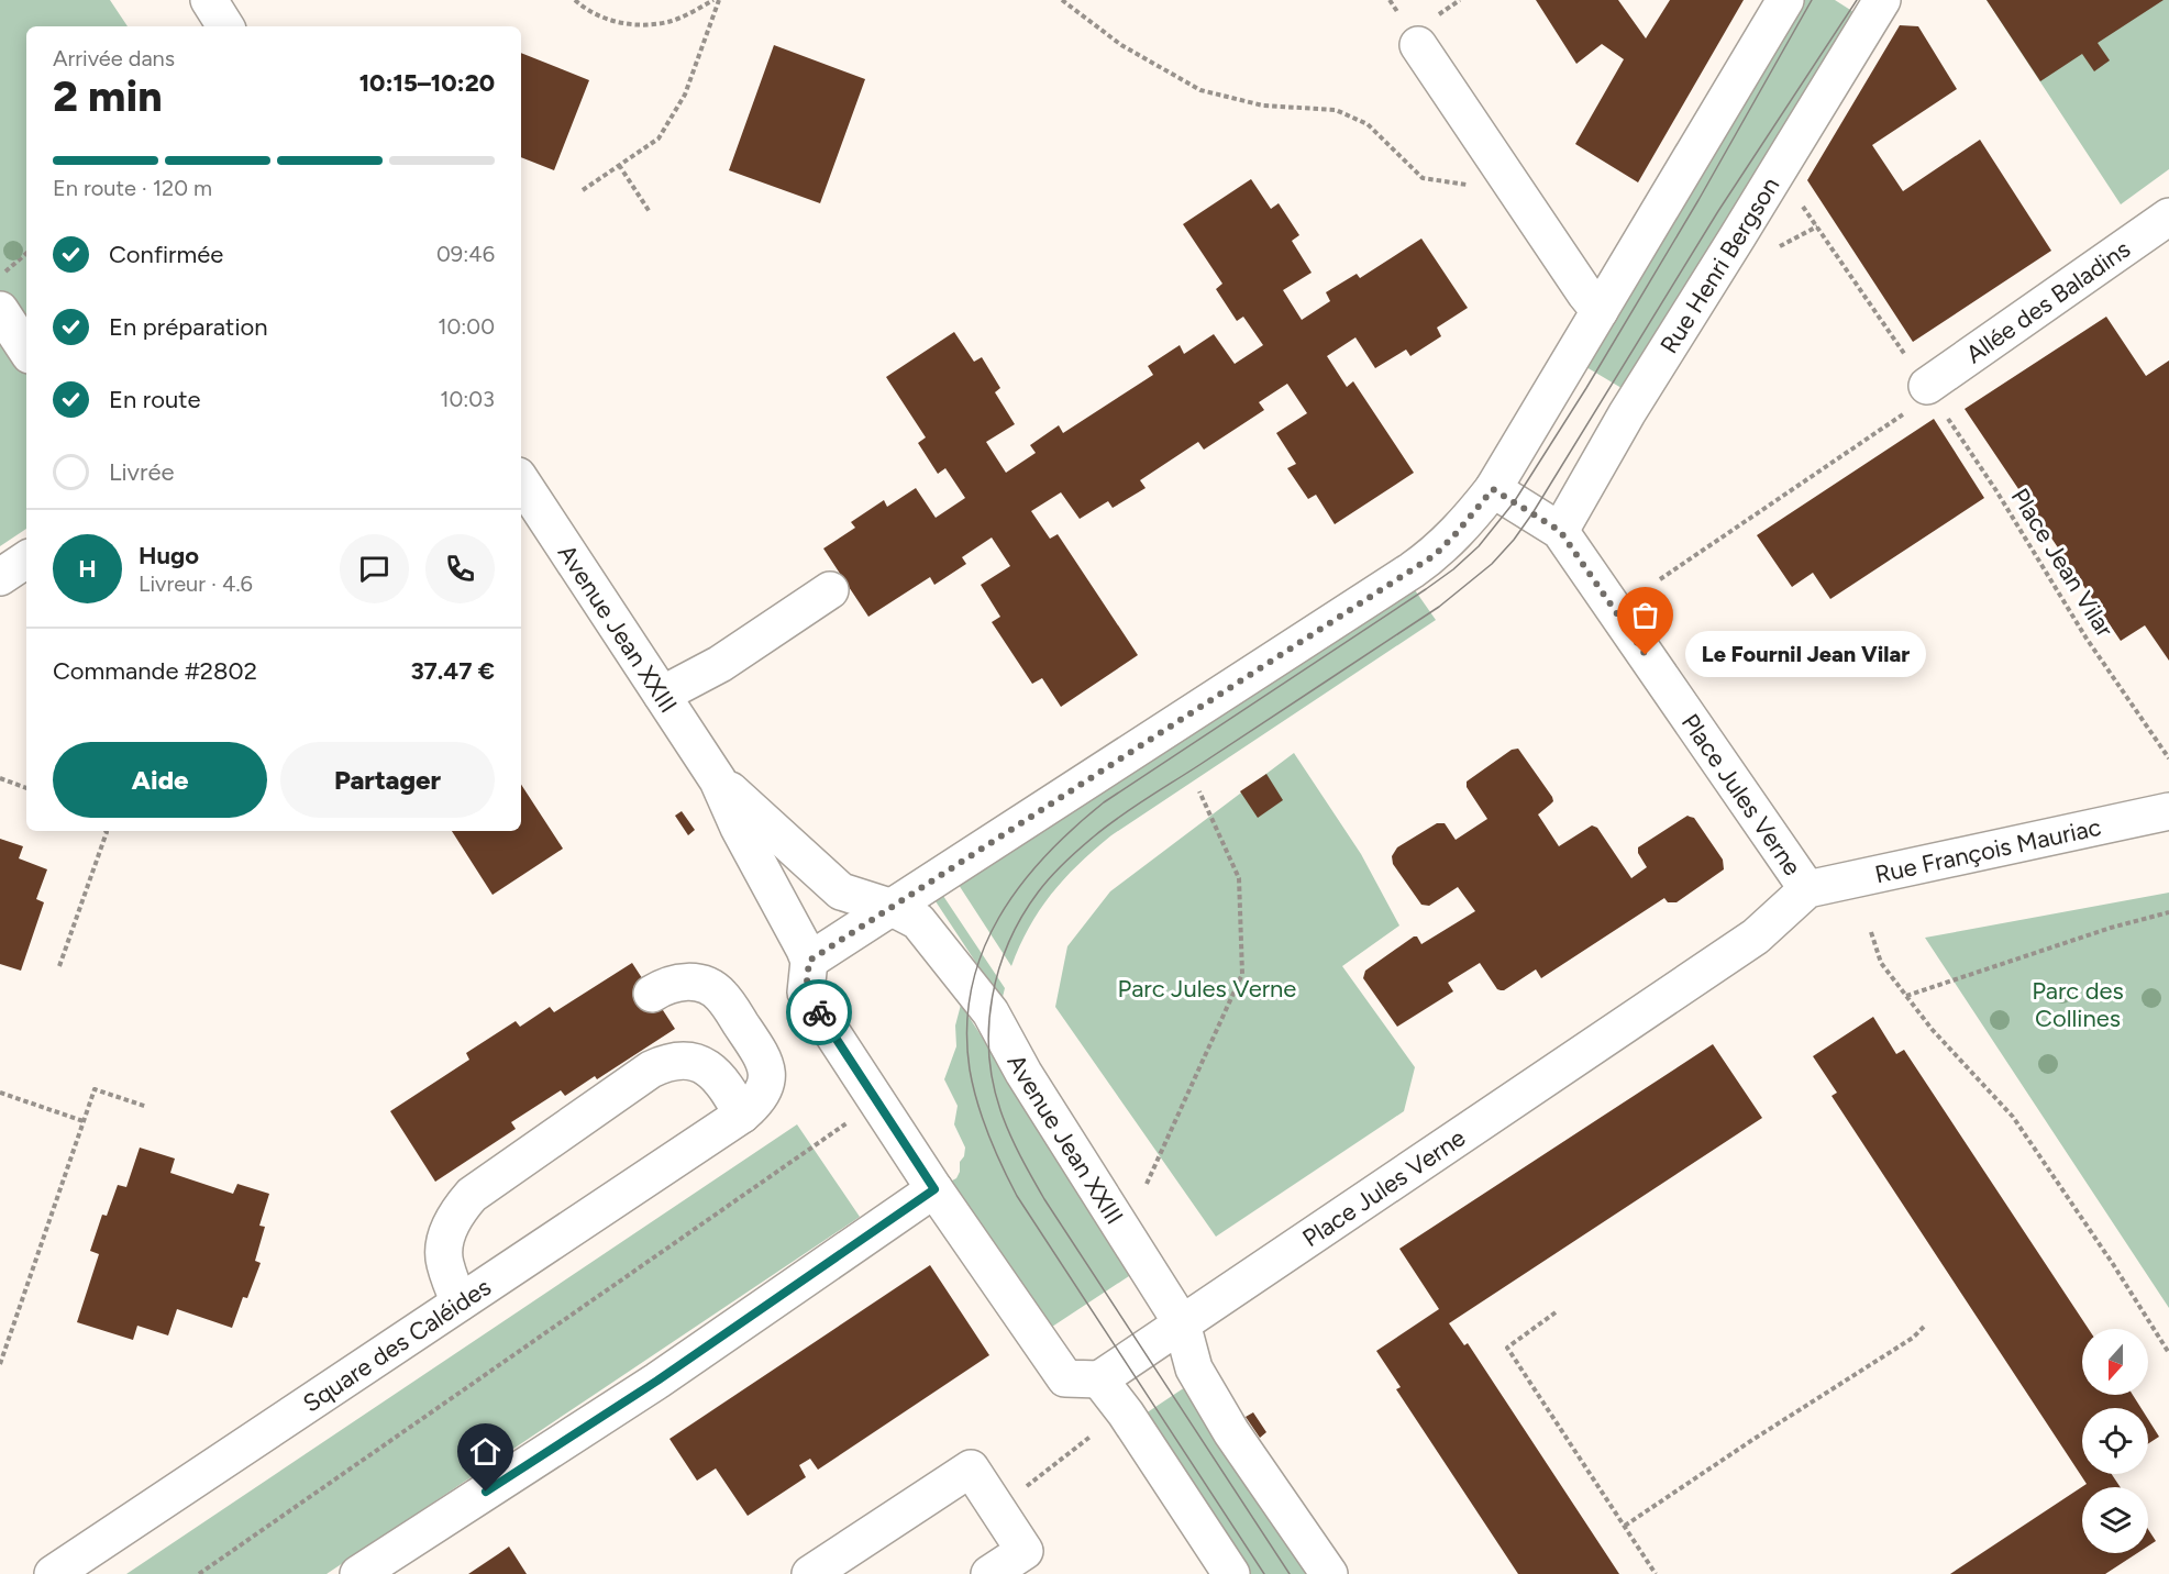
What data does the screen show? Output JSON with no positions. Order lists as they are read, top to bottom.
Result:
{
  "streets": {
    "street": [
      "Rue Henri Bergson",
      "Allée des Baladins",
      "Avenue Jean XXIII",
      "Place Jules Verne",
      "Rue François Mauriac",
      "Square des Caléides"
    ],
    "path": ["Place Jean Vilar"]
  },
  "crossings": [
    ["Rue Henri Bergson", "Place Jules Verne"],
    ["Allée des Baladins", "Place Jean Vilar"],
    ["Avenue Jean XXIII", "Place Jules Verne"],
    ["Place Jules Verne", "Rue François Mauriac"]
  ],
  "parks": ["Parc Jules Verne", "Parc des Collines"],
  "places": ["Le Fournil Jean Vilar"],
  "north": "bottom",
  "page": {
    "heading": ["2 min", "Arrivée dans", "10:15–10:20"],
    "panel": [
      "Hugo",
      "Livreur · 4.6",
      "Commande #2802",
      "37.47 €"
    ],
    "bar": "En route · 120 m",
    "list": [
      ["Confirmée", "09:46"],
      ["En préparation", "10:00"],
      ["En route", "10:03"],
      "Livrée"
    ],
    "round": "H",
    "bubble": "Le Fournil Jean Vilar",
    "buttons": ["Aide", "Partager"]
  }
}
